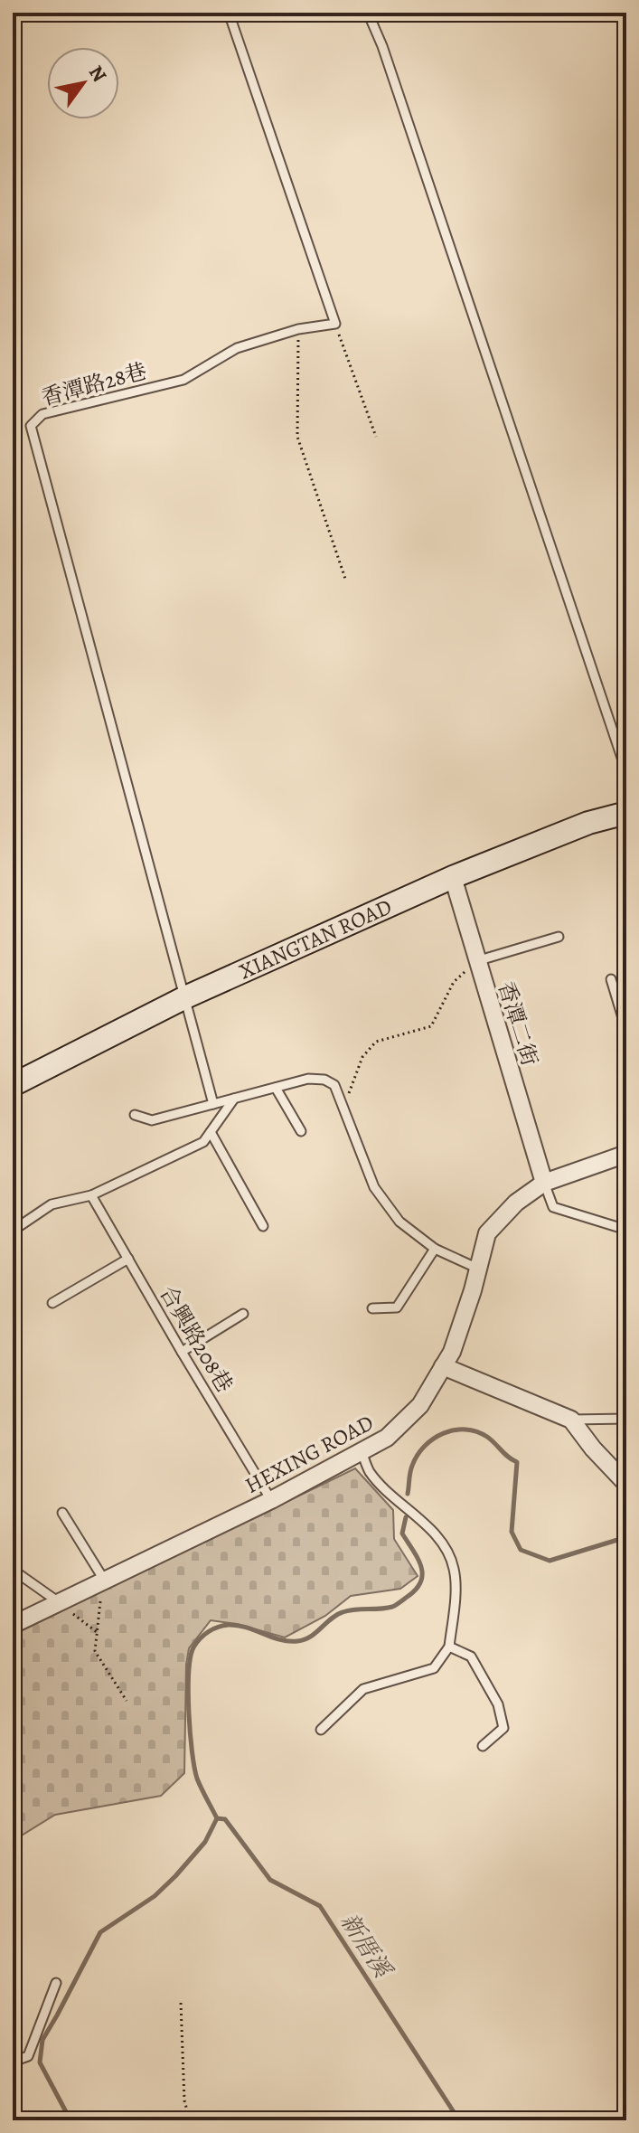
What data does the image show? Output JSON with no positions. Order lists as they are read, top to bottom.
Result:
{
  "streets": {
    "street": ["XIANGTAN ROAD", "香潭二街", "HEXING ROAD"],
    "lane": ["香潭路28巷", "合興路208巷"]
  },
  "crossings": [
    ["香潭路28巷", "XIANGTAN ROAD"],
    ["XIANGTAN ROAD", "香潭二街"],
    ["香潭二街", "HEXING ROAD"],
    ["合興路208巷", "HEXING ROAD"]
  ],
  "water": ["新厝溪"],
  "north": "top right"
}
